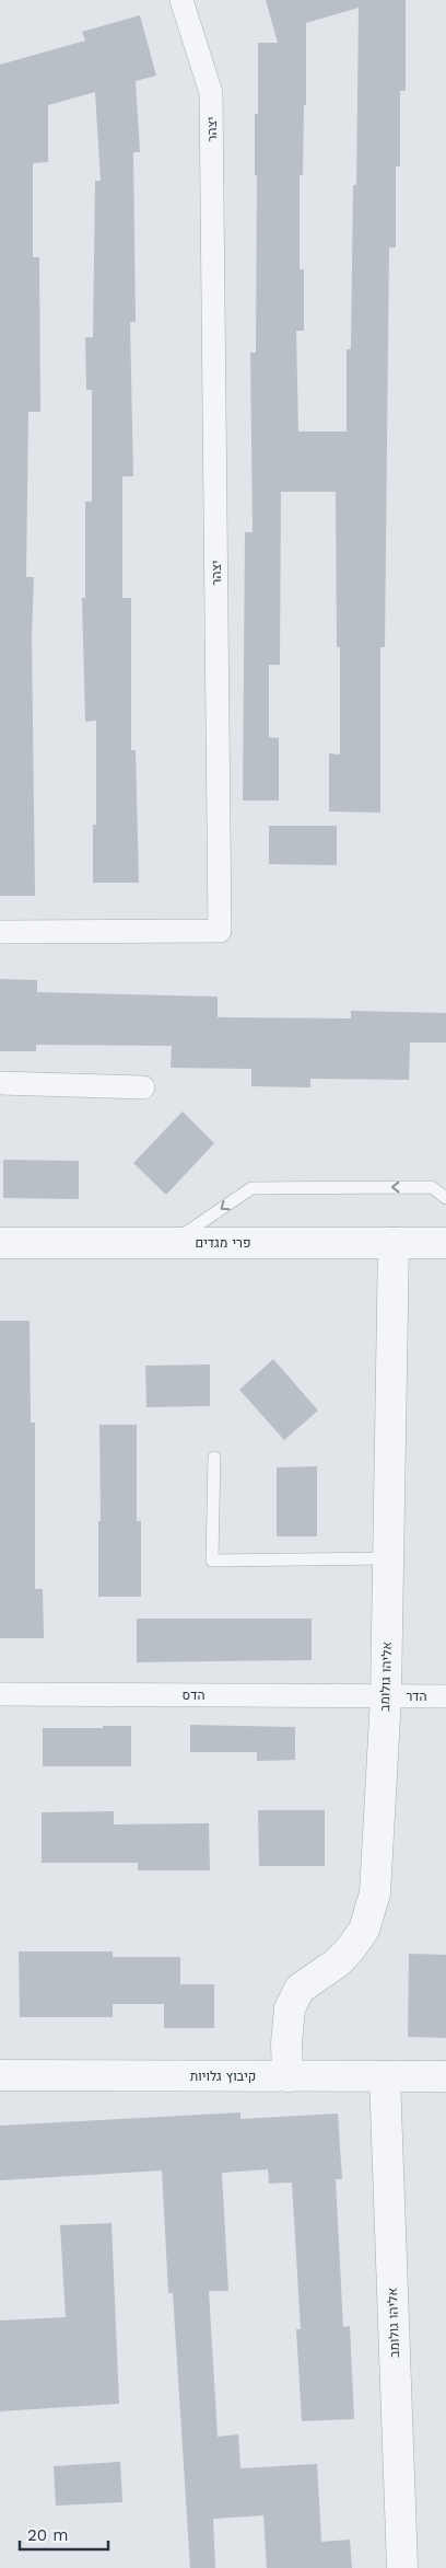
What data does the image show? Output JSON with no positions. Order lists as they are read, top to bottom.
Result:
{
  "streets": {
    "street": [
      "יצהר",
      "פרי מגדים",
      "אליהו גולומב",
      "הדס",
      "הדר",
      "קיבוץ גלויות"
    ]
  },
  "crossings": [
    ["פרי מגדים", "אליהו גולומב"],
    ["אליהו גולומב", "הדס"],
    ["אליהו גולומב", "הדר"],
    ["אליהו גולומב", "קיבוץ גלויות"],
    ["הדס", "הדר"]
  ],
  "scale_bar": "20 m"
}
